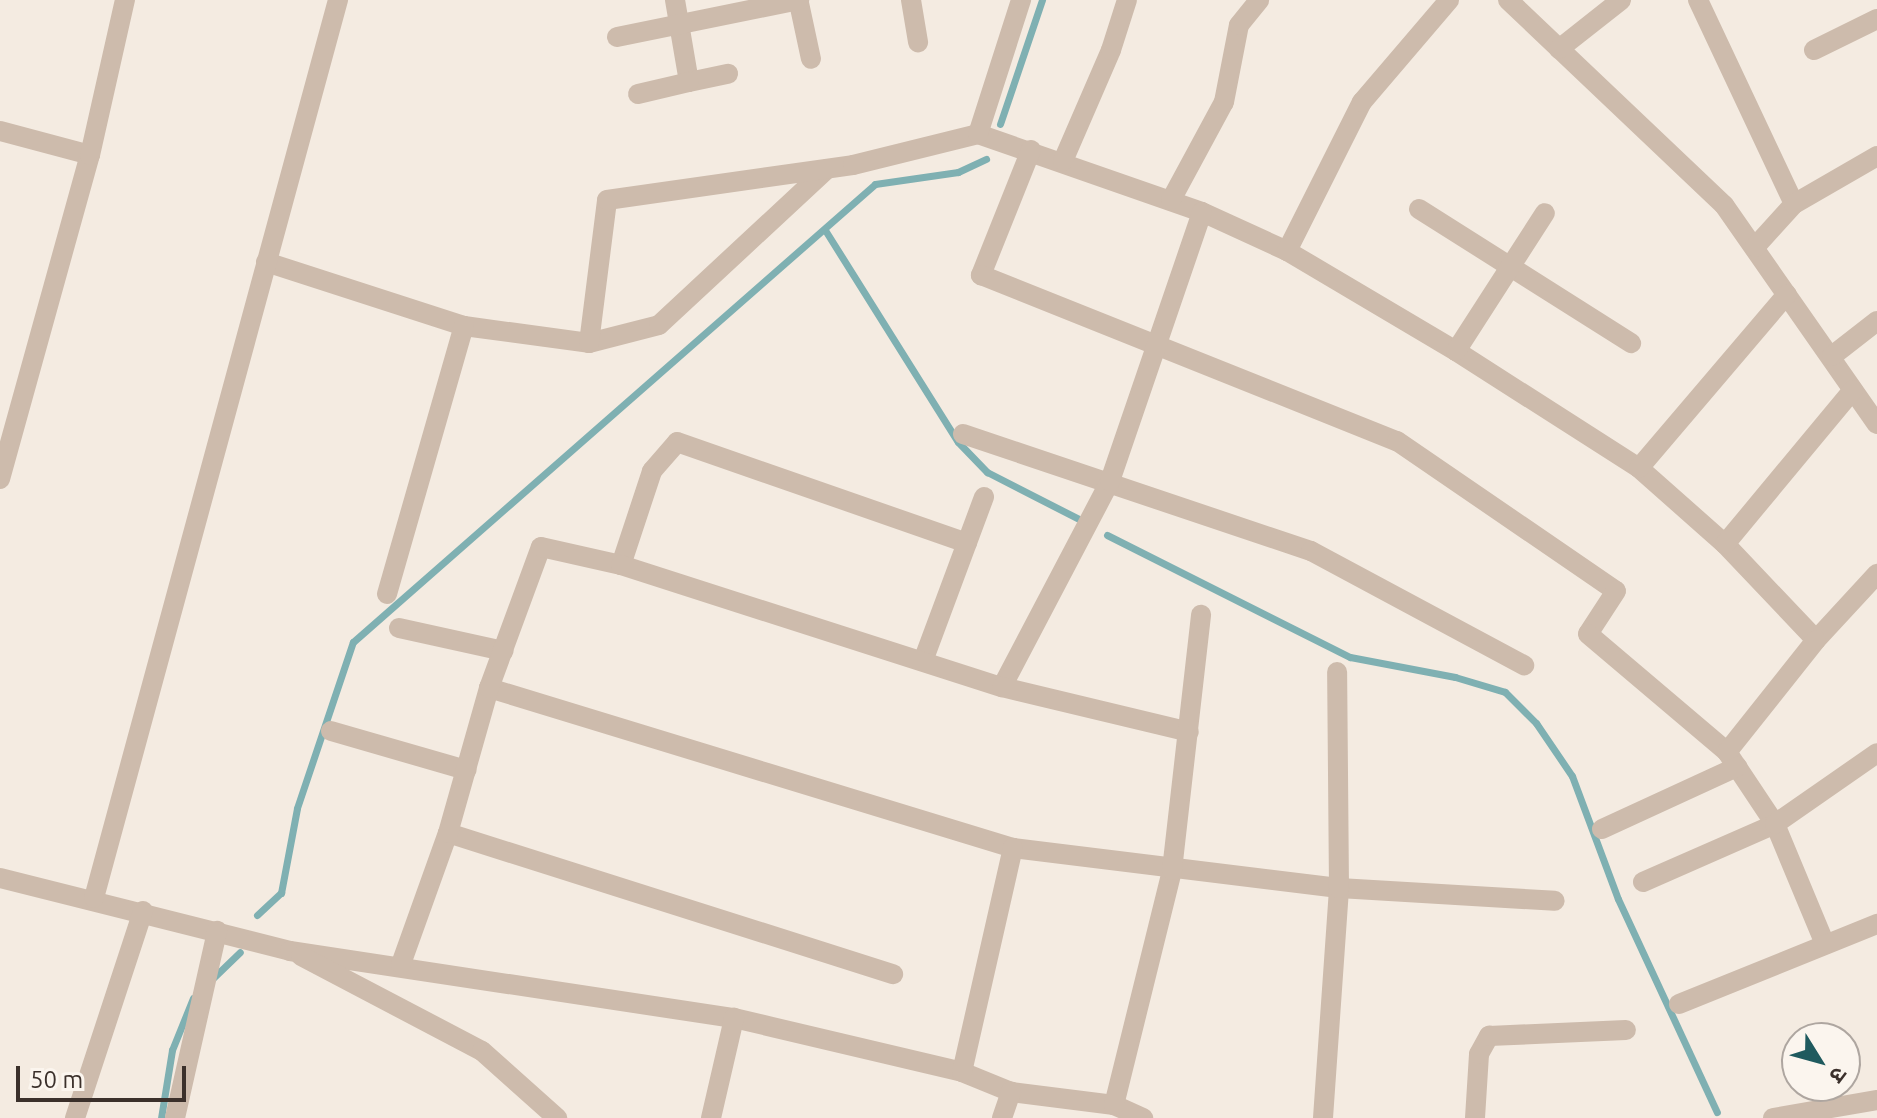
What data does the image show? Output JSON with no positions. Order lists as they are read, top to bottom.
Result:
{
  "scale_bar": "50 m",
  "north": "bottom right"
}
